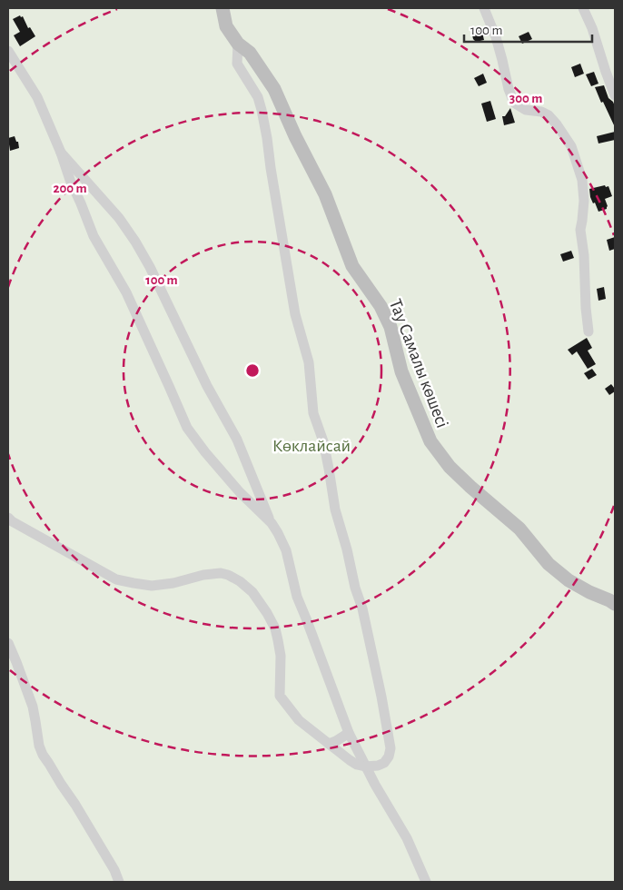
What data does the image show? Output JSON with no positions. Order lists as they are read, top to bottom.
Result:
{
  "streets": {
    "street": ["Тау Самалы көшесі"]
  },
  "parks": ["Көклайсай"],
  "scale_bar": "100 m",
  "rings": ["300 m", "200 m", "100 m"]
}
